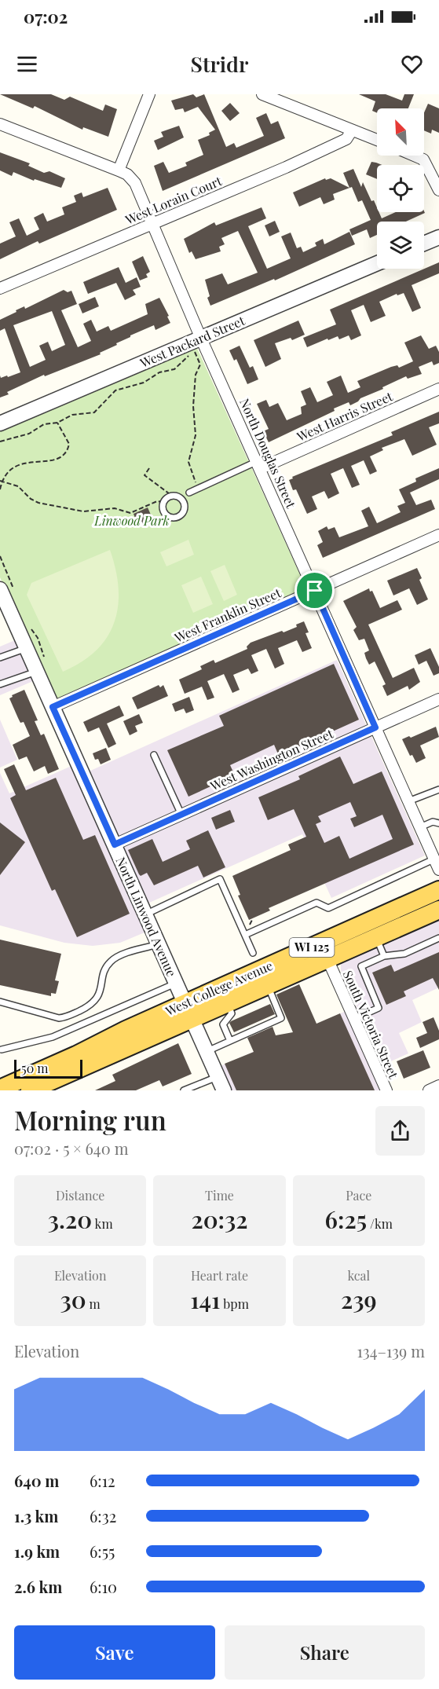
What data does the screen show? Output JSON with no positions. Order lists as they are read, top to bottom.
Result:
{
  "streets": {
    "main road": ["WI 125", "West College Avenue"],
    "street": [
      "West Lorain Court",
      "West Packard Street",
      "West Harris Street",
      "North Douglas Street",
      "West Franklin Street",
      "West Washington Street",
      "North Linwood Avenue",
      "South Victoria Street"
    ]
  },
  "crossings": [
    ["West Lorain Court", "North Douglas Street"],
    ["West Packard Street", "North Douglas Street"],
    ["West Harris Street", "North Douglas Street"],
    ["North Douglas Street", "West Franklin Street"],
    ["North Douglas Street", "West Washington Street"],
    ["West Franklin Street", "North Linwood Avenue"],
    ["West Washington Street", "North Linwood Avenue"],
    ["North Linwood Avenue", "West College Avenue"],
    ["West College Avenue", "South Victoria Street"]
  ],
  "parks": ["Linwood Park"],
  "scale_bar": "50 m",
  "north": "top left",
  "page": {
    "status": "07:02",
    "header": "Stridr",
    "scale": "50 m",
    "heading": ["Morning run", "07:02 · 5 × 640 m"],
    "stats": [
      ["Distance", "3.20 km"],
      ["Time", "20:32"],
      ["Pace", "6:25 /km"],
      ["Elevation", "30 m"],
      ["Heart rate", "141 bpm"],
      ["kcal", "239"]
    ],
    "chart": ["Elevation", "134–139 m"],
    "list": [
      {
        "name": "640 m",
        "note": "6:12"
      },
      {
        "name": "1.3 km",
        "note": "6:32"
      },
      {
        "name": "1.9 km",
        "note": "6:55"
      },
      {
        "name": "2.6 km",
        "note": "6:10"
      }
    ],
    "buttons": ["Save", "Share"]
  }
}
